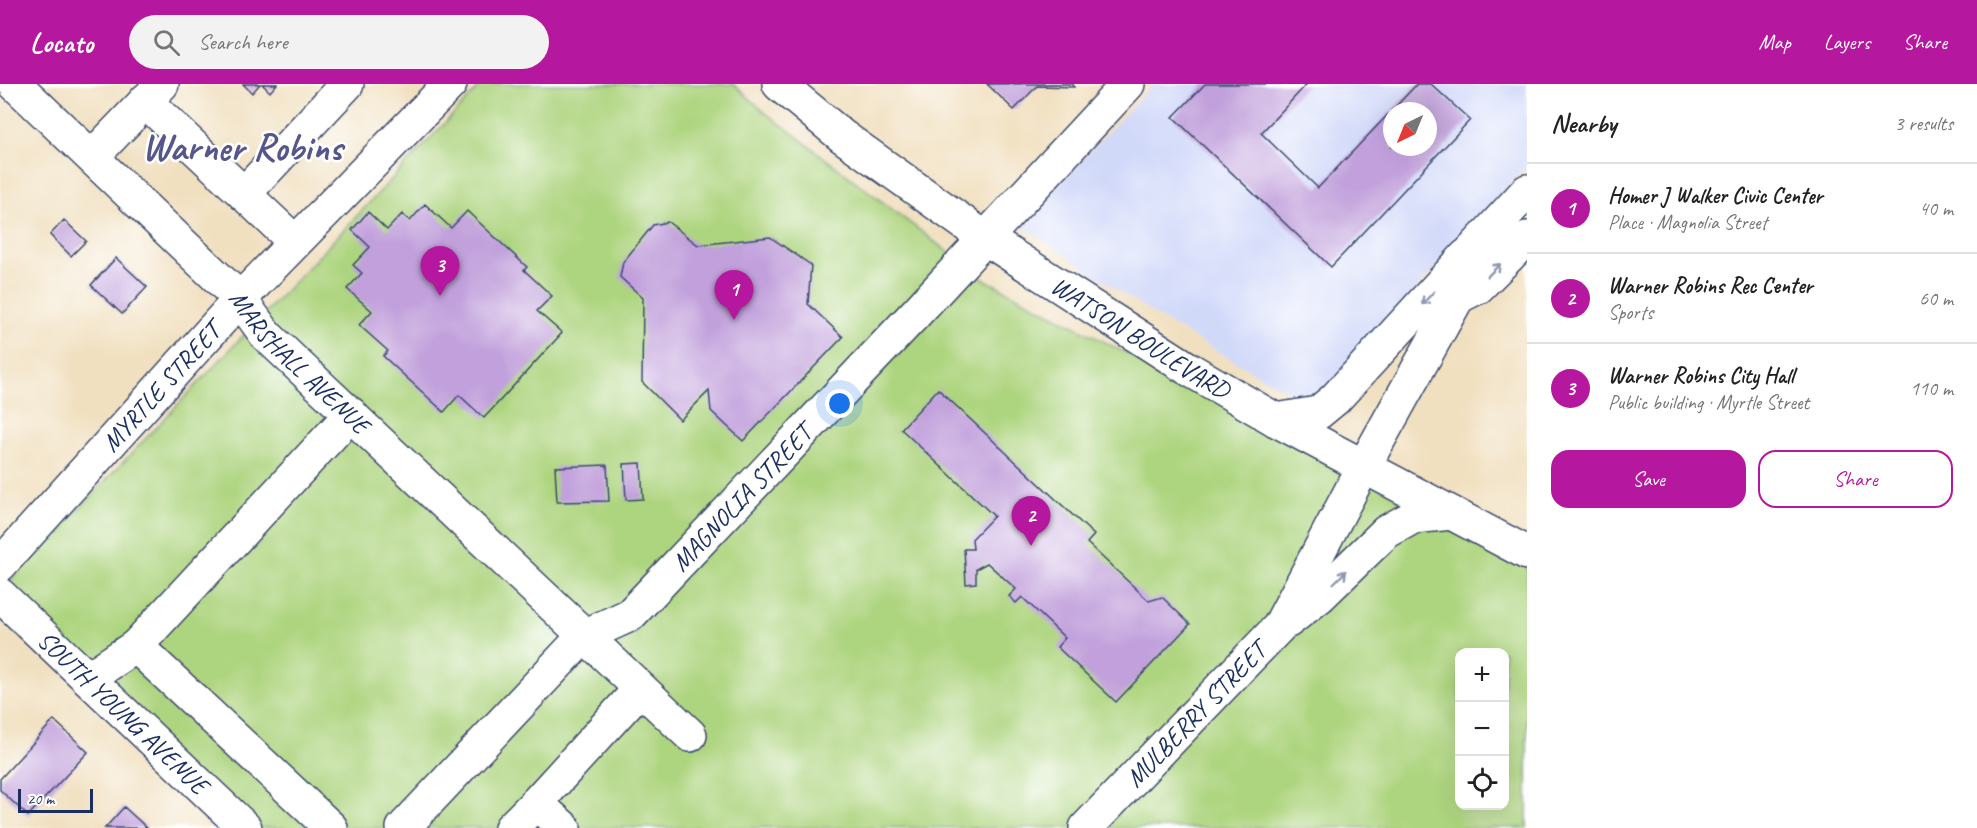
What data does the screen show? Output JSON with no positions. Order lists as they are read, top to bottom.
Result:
{
  "streets": {
    "street": [
      "WATSON BOULEVARD",
      "MARSHALL AVENUE",
      "MYRTLE STREET",
      "MAGNOLIA STREET",
      "SOUTH YOUNG AVENUE",
      "MULBERRY STREET"
    ]
  },
  "crossings": [
    ["WATSON BOULEVARD", "MAGNOLIA STREET"],
    ["WATSON BOULEVARD", "MULBERRY STREET"],
    ["MARSHALL AVENUE", "MYRTLE STREET"],
    ["MARSHALL AVENUE", "MAGNOLIA STREET"]
  ],
  "districts": ["Warner Robins"],
  "scale_bar": "20 m",
  "north": "bottom left",
  "page": {
    "header": "Locato",
    "search": "Search here",
    "nav": ["Map", "Layers", "Share"],
    "heading": ["Nearby", "3 results"],
    "list": [
      {
        "mark": "1",
        "name": "Homer J Walker Civic Center",
        "note": "Place · Magnolia Street",
        "value": "40 m"
      },
      {
        "mark": "2",
        "name": "Warner Robins Rec Center",
        "note": "Sports",
        "value": "60 m"
      },
      {
        "mark": "3",
        "name": "Warner Robins City Hall",
        "note": "Public building · Myrtle Street",
        "value": "110 m"
      }
    ],
    "pins": ["3", "1", "2"],
    "buttons": ["Save", "Share"],
    "map_buttons": ["+", "−"],
    "scale": "20 m"
  }
}
